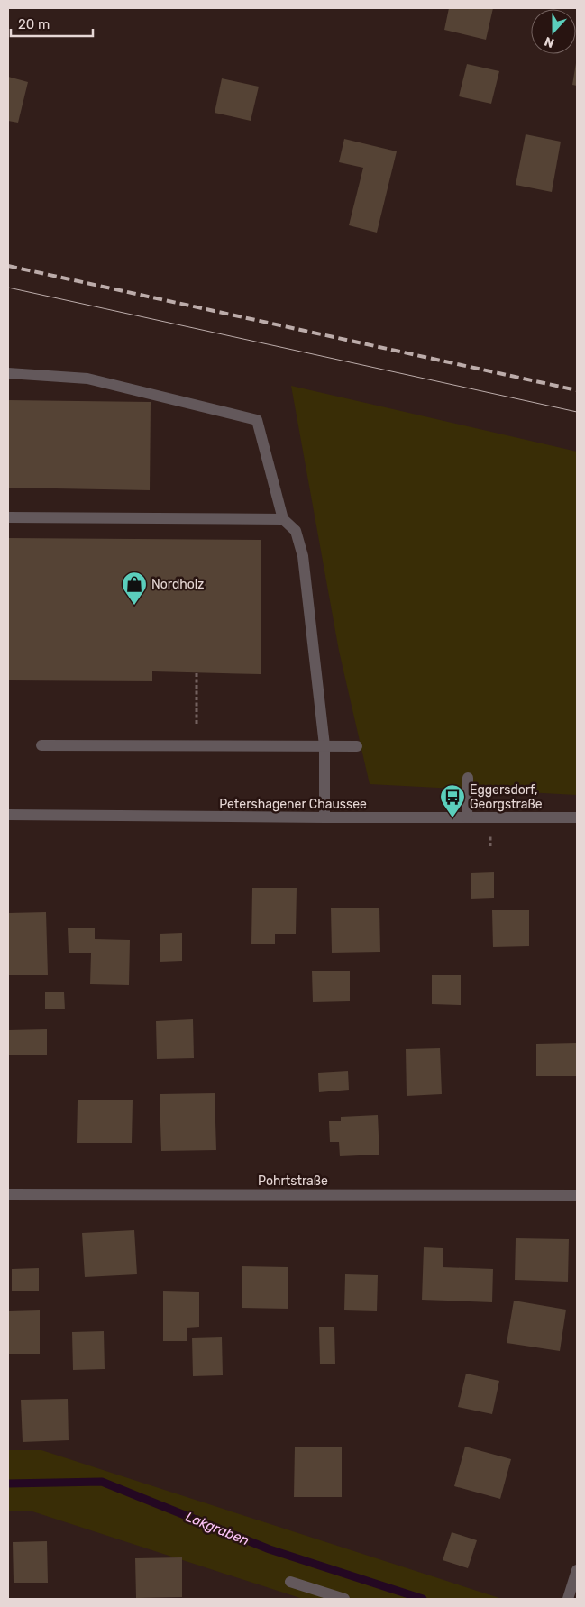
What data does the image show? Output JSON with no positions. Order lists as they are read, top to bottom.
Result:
{
  "streets": {
    "street": ["Petershagener Chaussee", "Pohrtstraße"]
  },
  "water": ["Lakgraben"],
  "places": {
    "shop": ["Nordholz"],
    "bus stop": ["Eggersdorf, Georgstraße"]
  },
  "scale_bar": "20 m",
  "north": "bottom"
}
